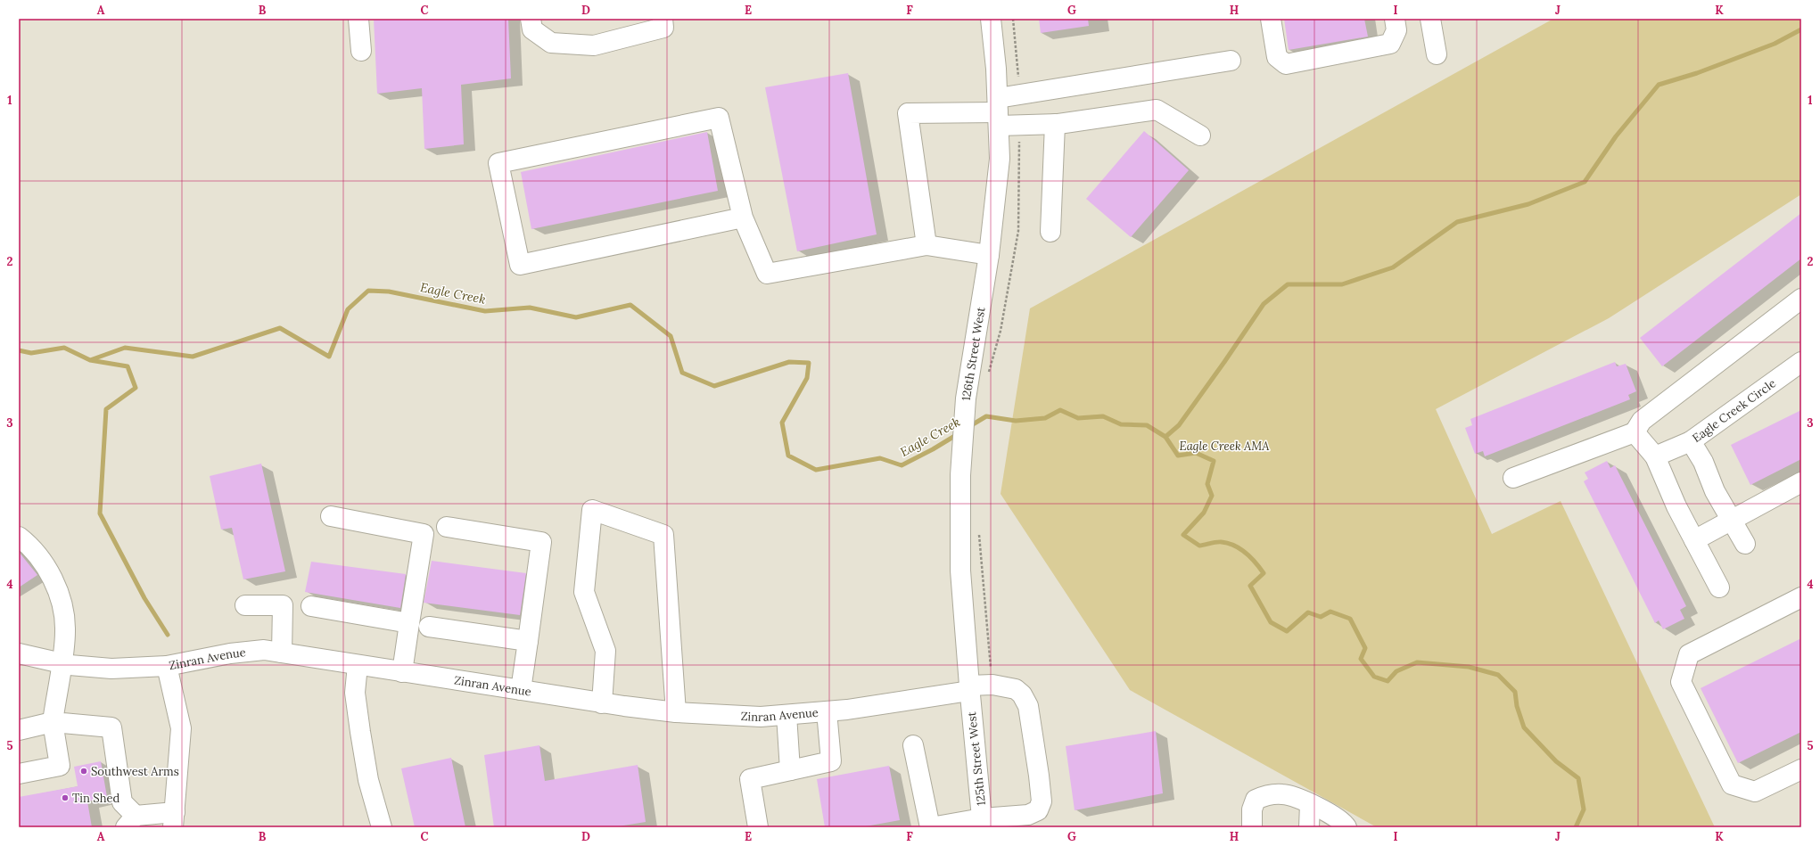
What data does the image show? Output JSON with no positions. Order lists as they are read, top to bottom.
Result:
{
  "streets": {
    "street": [
      "126th Street West",
      "Eagle Creek Circle",
      "Zinran Avenue",
      "125th Street West"
    ]
  },
  "crossings": [
    ["126th Street West", "Zinran Avenue"],
    ["126th Street West", "125th Street West"],
    ["Zinran Avenue", "125th Street West"]
  ],
  "water": ["Eagle Creek"],
  "parks": ["Eagle Creek AMA"],
  "places": ["Southwest Arms", "Tin Shed"],
  "grid": {
    "columns": [
      "A",
      "B",
      "C",
      "D",
      "E",
      "F",
      "G",
      "H",
      "I",
      "J",
      "K"
    ],
    "rows": [
      "1",
      "2",
      "3",
      "4",
      "5"
    ]
  }
}
